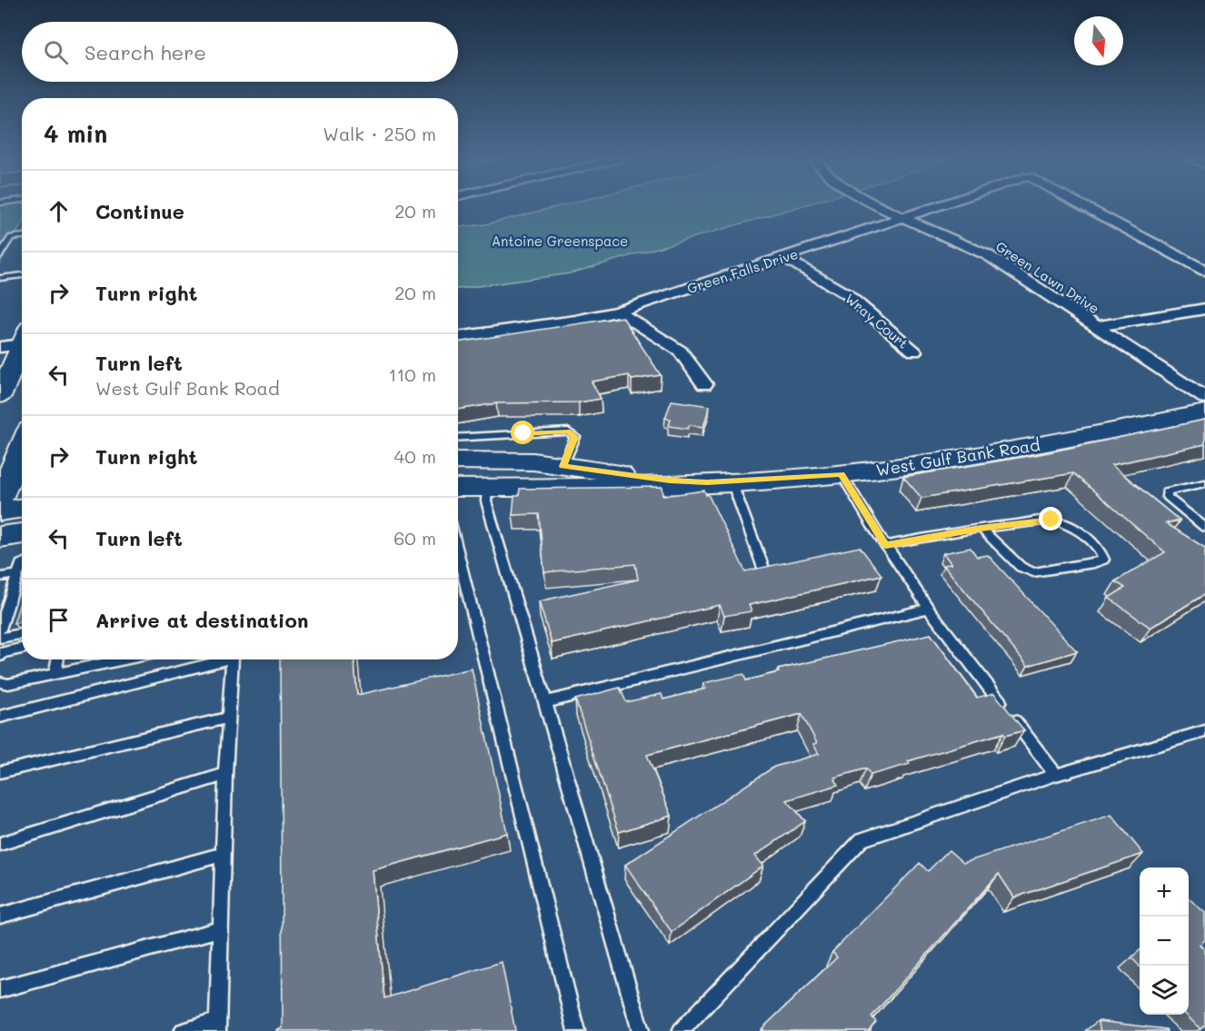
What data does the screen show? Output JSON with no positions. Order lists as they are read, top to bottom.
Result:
{
  "streets": {
    "street": [
      "Green Falls Drive",
      "Green Lawn Drive",
      "Wray Court",
      "West Gulf Bank Road"
    ]
  },
  "crossings": [
    ["Green Falls Drive", "Green Lawn Drive"],
    ["Green Falls Drive", "Wray Court"]
  ],
  "parks": ["Antoine Greenspace"],
  "north": "bottom",
  "page": {
    "search": "Search here",
    "heading": ["4 min", "Walk · 250 m"],
    "list": [
      ["Continue", "20 m"],
      ["Turn right", "20 m"],
      ["Turn left", "West Gulf Bank Road", "110 m"],
      ["Turn right", "40 m"],
      ["Turn left", "60 m"],
      "Arrive at destination"
    ],
    "map_buttons": ["+", "−"]
  }
}
